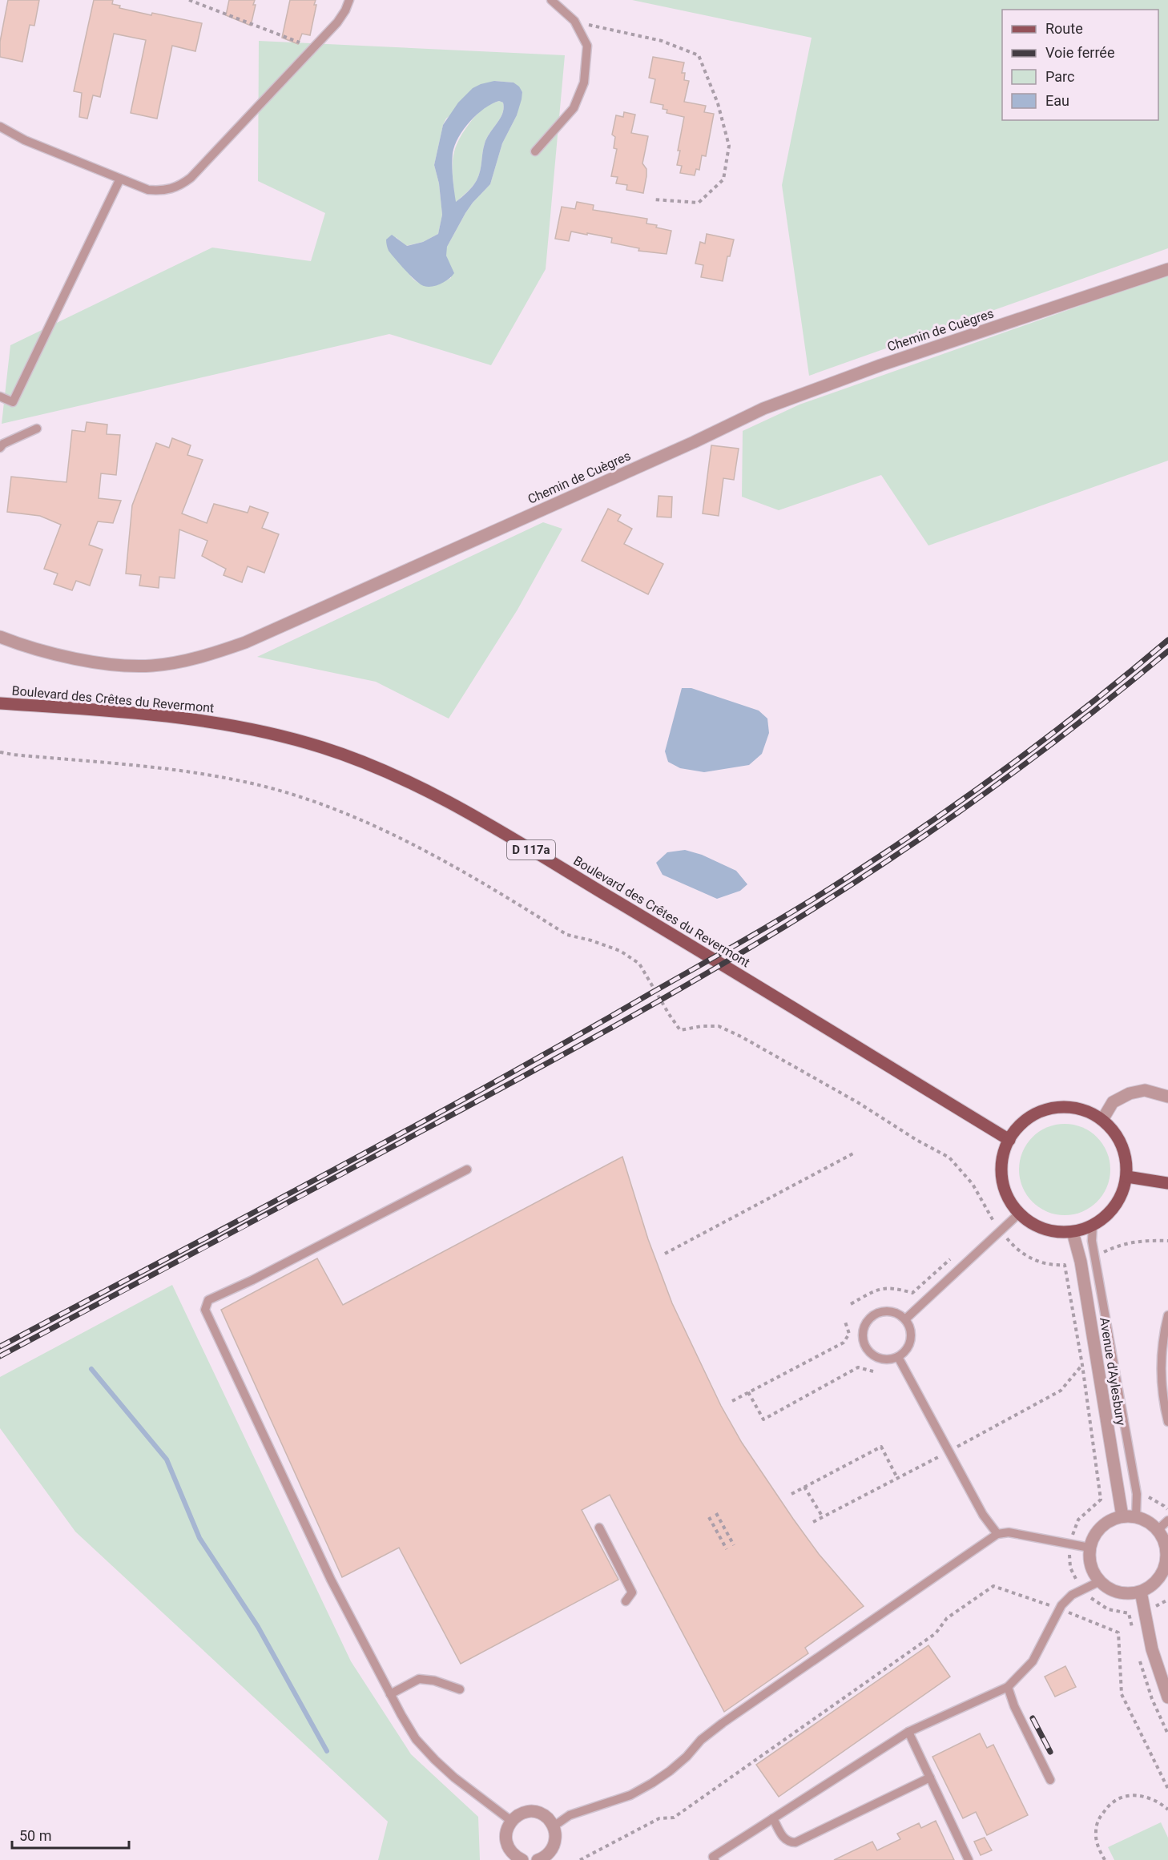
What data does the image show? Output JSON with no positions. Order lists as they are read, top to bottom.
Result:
{
  "streets": {
    "main road": ["Boulevard des Crêtes du Revermont", "D 117a"],
    "street": ["Chemin de Cuègres", "Avenue d'Aylesbury"]
  },
  "crossings": [
    ["Boulevard des Crêtes du Revermont", "Avenue d'Aylesbury"]
  ],
  "legend": [
    "Route",
    "Voie ferrée",
    "Parc",
    "Eau"
  ],
  "scale_bar": "50 m"
}
